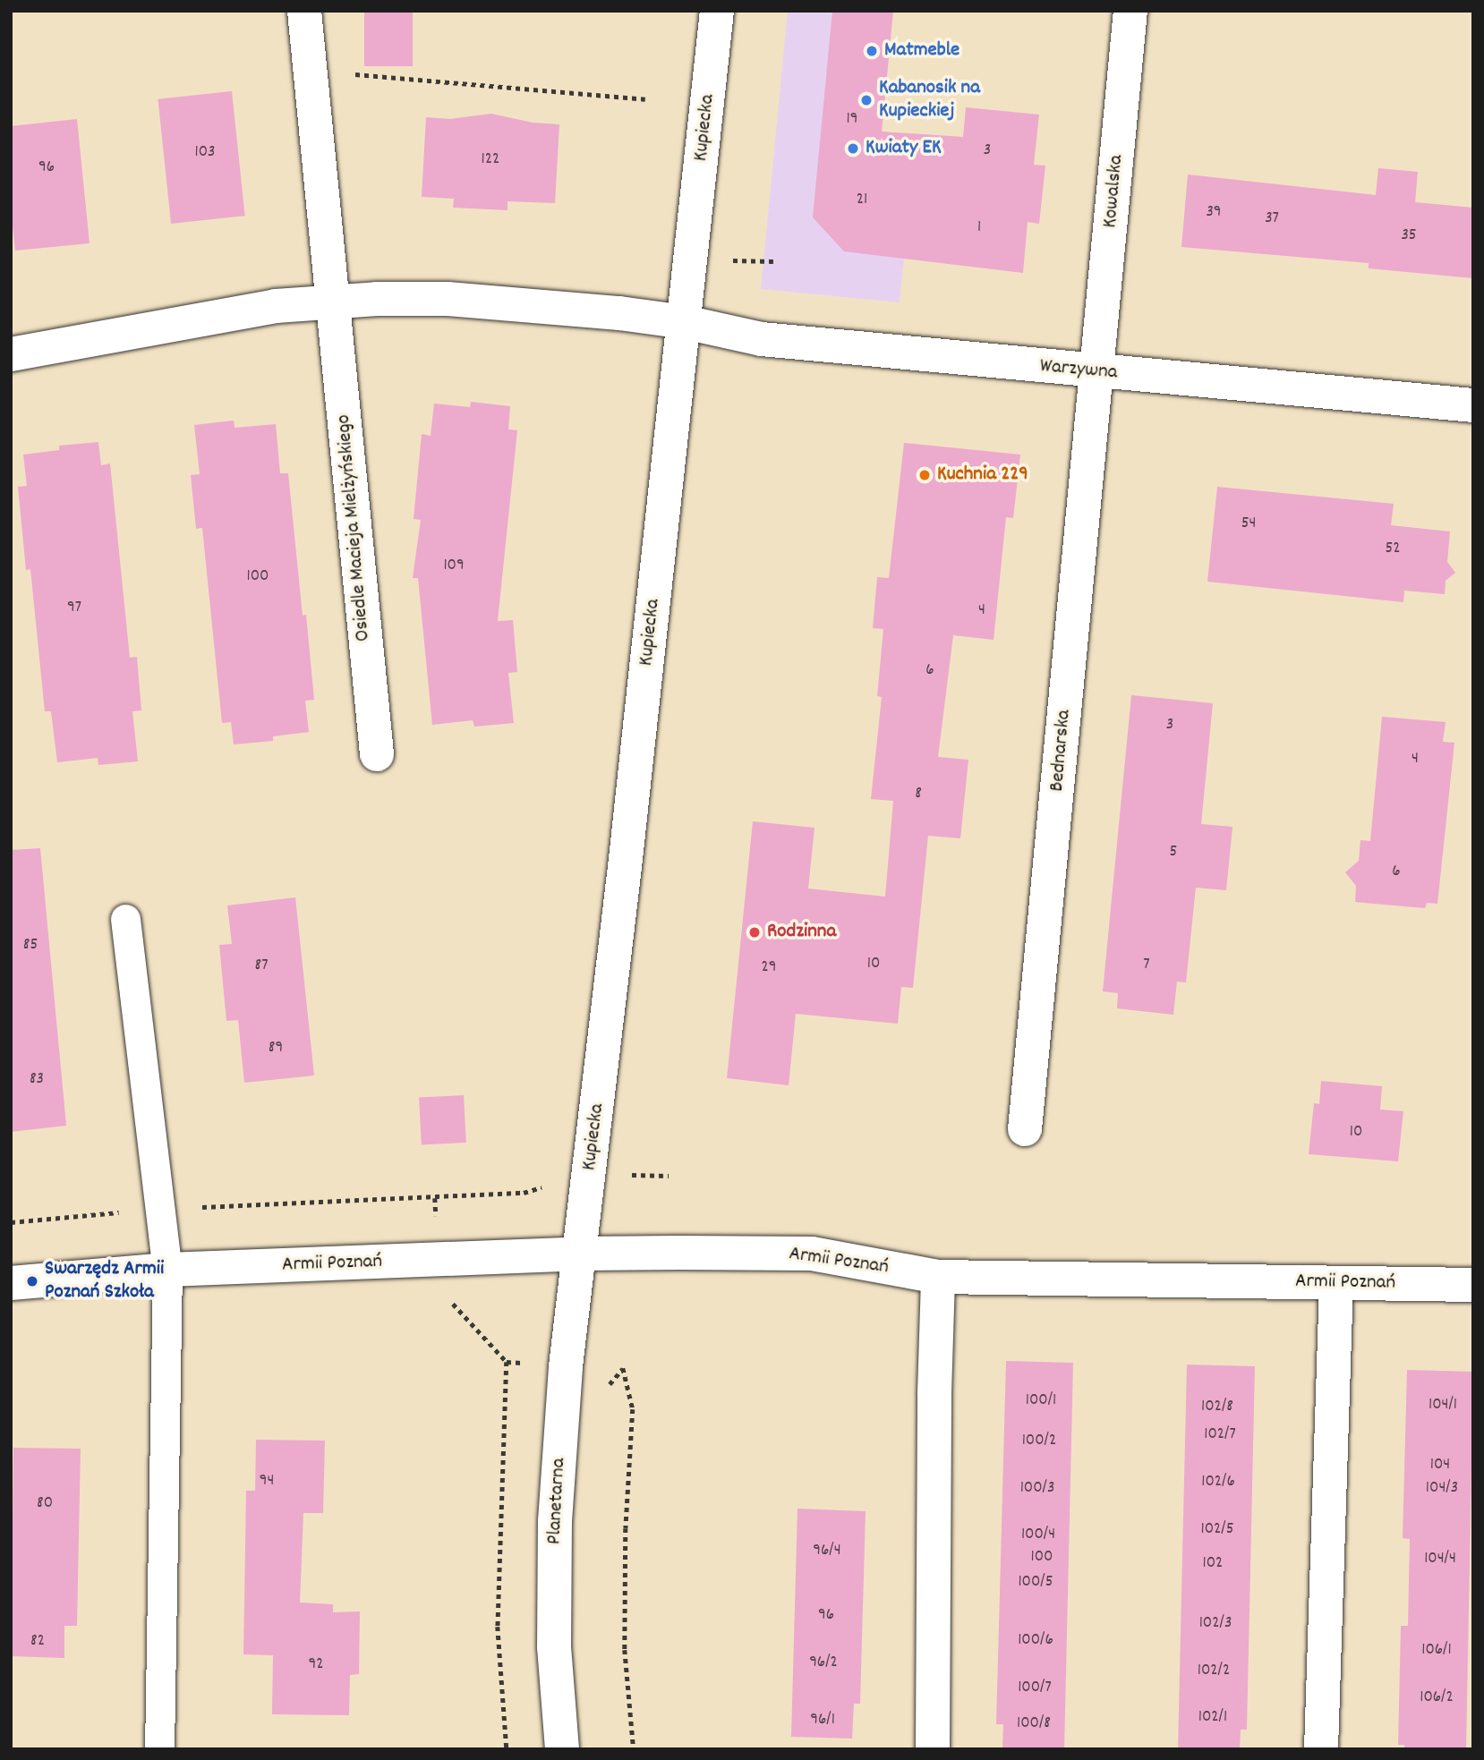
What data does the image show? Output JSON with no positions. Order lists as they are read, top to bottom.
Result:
{
  "streets": {
    "street": [
      "Kupiecka",
      "Kowalska",
      "Warzywna",
      "Osiedle Macieja Mielżyńskiego",
      "Bednarska",
      "Armii Poznań",
      "Planetarna"
    ]
  },
  "crossings": [
    ["Kupiecka", "Warzywna"],
    ["Kupiecka", "Armii Poznań"],
    ["Kupiecka", "Planetarna"],
    ["Kowalska", "Warzywna"],
    ["Kowalska", "Bednarska"],
    ["Warzywna", "Bednarska"],
    ["Armii Poznań", "Planetarna"]
  ],
  "places": [
    "Matmeble",
    "Kabanosik na Kupieckiej",
    "Kwiaty EK",
    "Kuchnia 229",
    "Rodzinna",
    "Swarzędz Armii Poznań Szkoła"
  ],
  "house_numbers": [
    "19",
    "3",
    "103",
    "122",
    "96",
    "21",
    "39",
    "37",
    "1",
    "35",
    "54",
    "52",
    "109",
    "100",
    "97",
    "4",
    "6",
    "3",
    "4",
    "8",
    "5",
    "6",
    "85",
    "10",
    "7",
    "87",
    "29",
    "89",
    "83",
    "10",
    "100/1",
    "104/1",
    "102/8",
    "102/7",
    "100/2",
    "104",
    "94",
    "102/6",
    "100/3",
    "104/3",
    "80",
    "102/5",
    "100/4",
    "96/4",
    "100",
    "104/4",
    "102",
    "100/5",
    "96",
    "102/3",
    "100/6",
    "82",
    "106/1",
    "96/2",
    "92",
    "102/2",
    "100/7",
    "106/2",
    "102/1",
    "96/1",
    "100/8"
  ]
}
